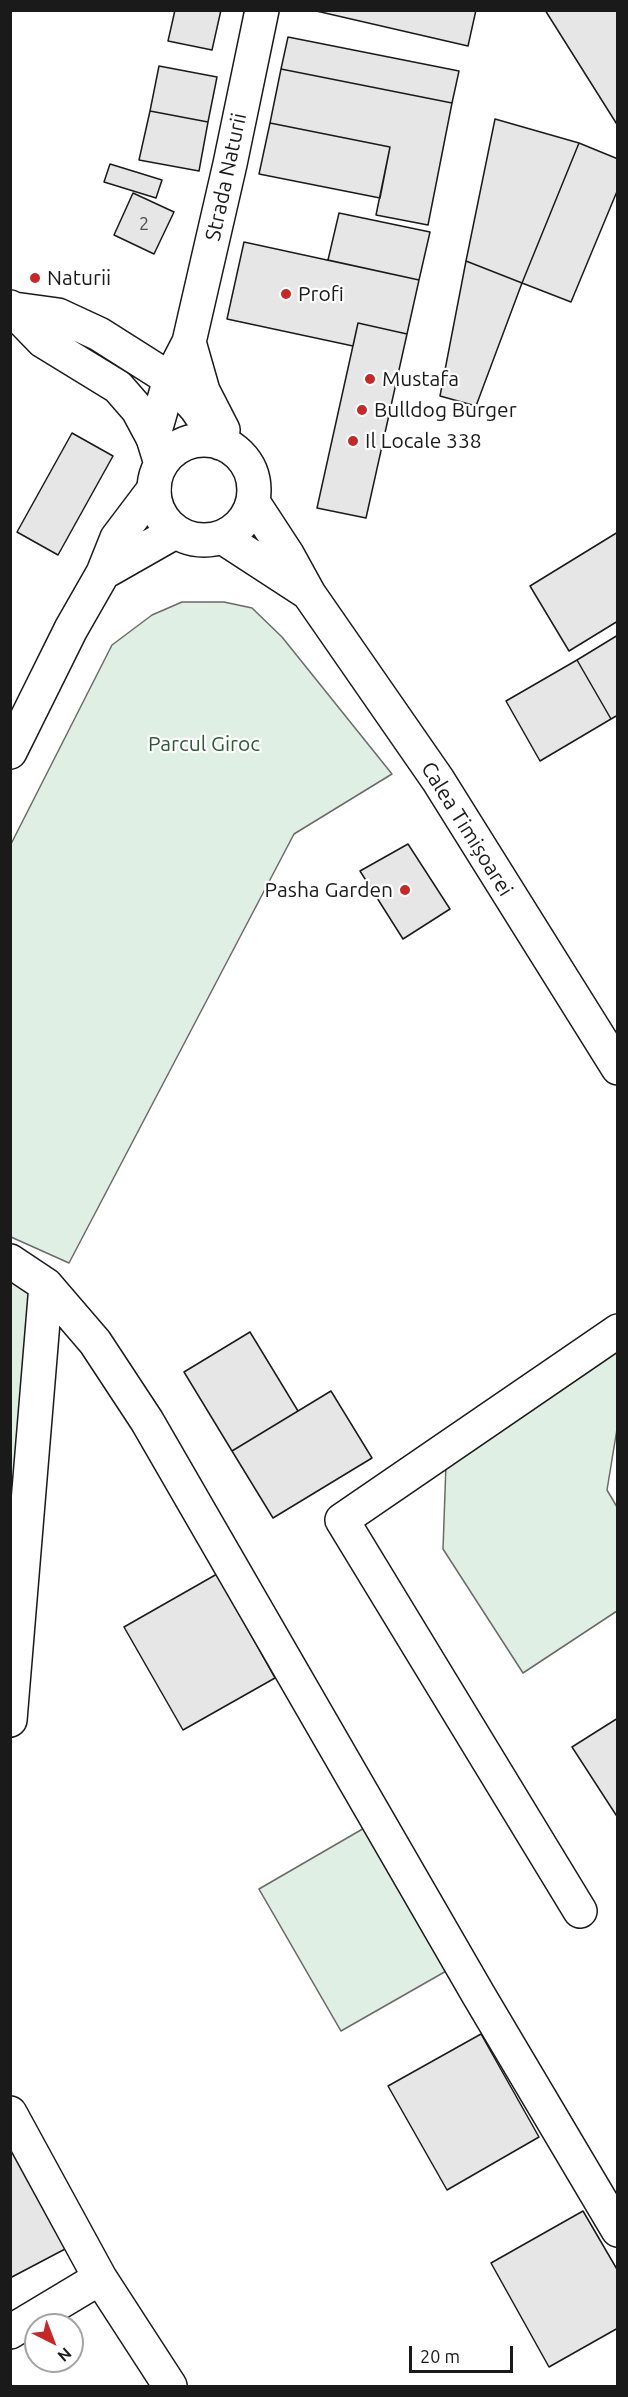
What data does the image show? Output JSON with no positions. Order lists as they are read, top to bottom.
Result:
{
  "streets": {
    "main road": ["Strada Naturii", "Calea Timișoarei"]
  },
  "crossings": [
    ["Strada Naturii", "Calea Timișoarei"]
  ],
  "parks": ["Parcul Giroc"],
  "places": [
    "Naturii",
    "Profi",
    "Mustafa",
    "Bulldog Burger",
    "Il Locale 338",
    "Pasha Garden"
  ],
  "house_numbers": ["2"],
  "scale_bar": "20 m",
  "north": "bottom right"
}
